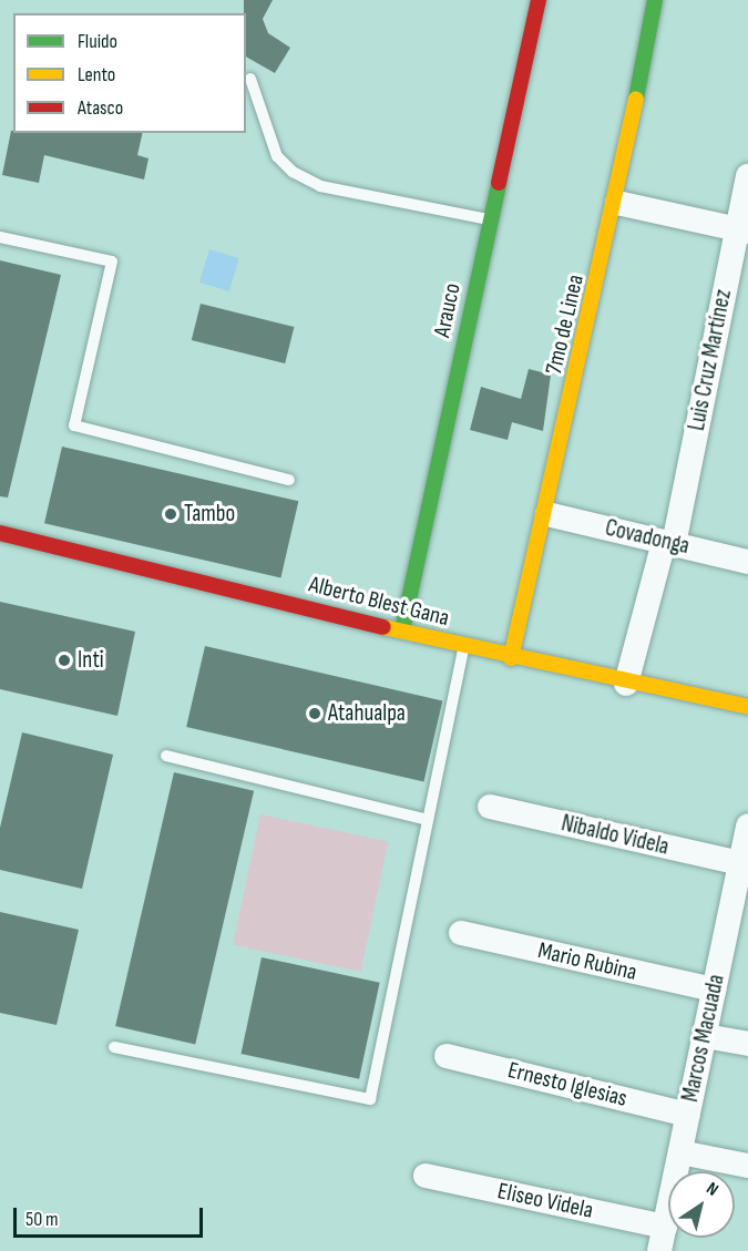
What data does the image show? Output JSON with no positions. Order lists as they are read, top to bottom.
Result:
{
  "streets": {
    "street": [
      "Arauco",
      "7mo de Linea",
      "Luis Cruz Martínez",
      "Covadonga",
      "Alberto Blest Gana",
      "Nibaldo Videla",
      "Mario Rubina",
      "Marcos Macuada",
      "Ernesto Iglesias",
      "Eliseo Videla"
    ]
  },
  "crossings": [
    ["Arauco", "Alberto Blest Gana"],
    ["7mo de Linea", "Covadonga"],
    ["7mo de Linea", "Alberto Blest Gana"],
    ["Luis Cruz Martínez", "Covadonga"],
    ["Luis Cruz Martínez", "Alberto Blest Gana"],
    ["Nibaldo Videla", "Marcos Macuada"],
    ["Mario Rubina", "Marcos Macuada"],
    ["Marcos Macuada", "Ernesto Iglesias"],
    ["Marcos Macuada", "Eliseo Videla"]
  ],
  "places": ["Tambo", "Inti", "Atahualpa"],
  "legend": ["Fluido", "Lento", "Atasco"],
  "scale_bar": "50 m",
  "north": "top right"
}
